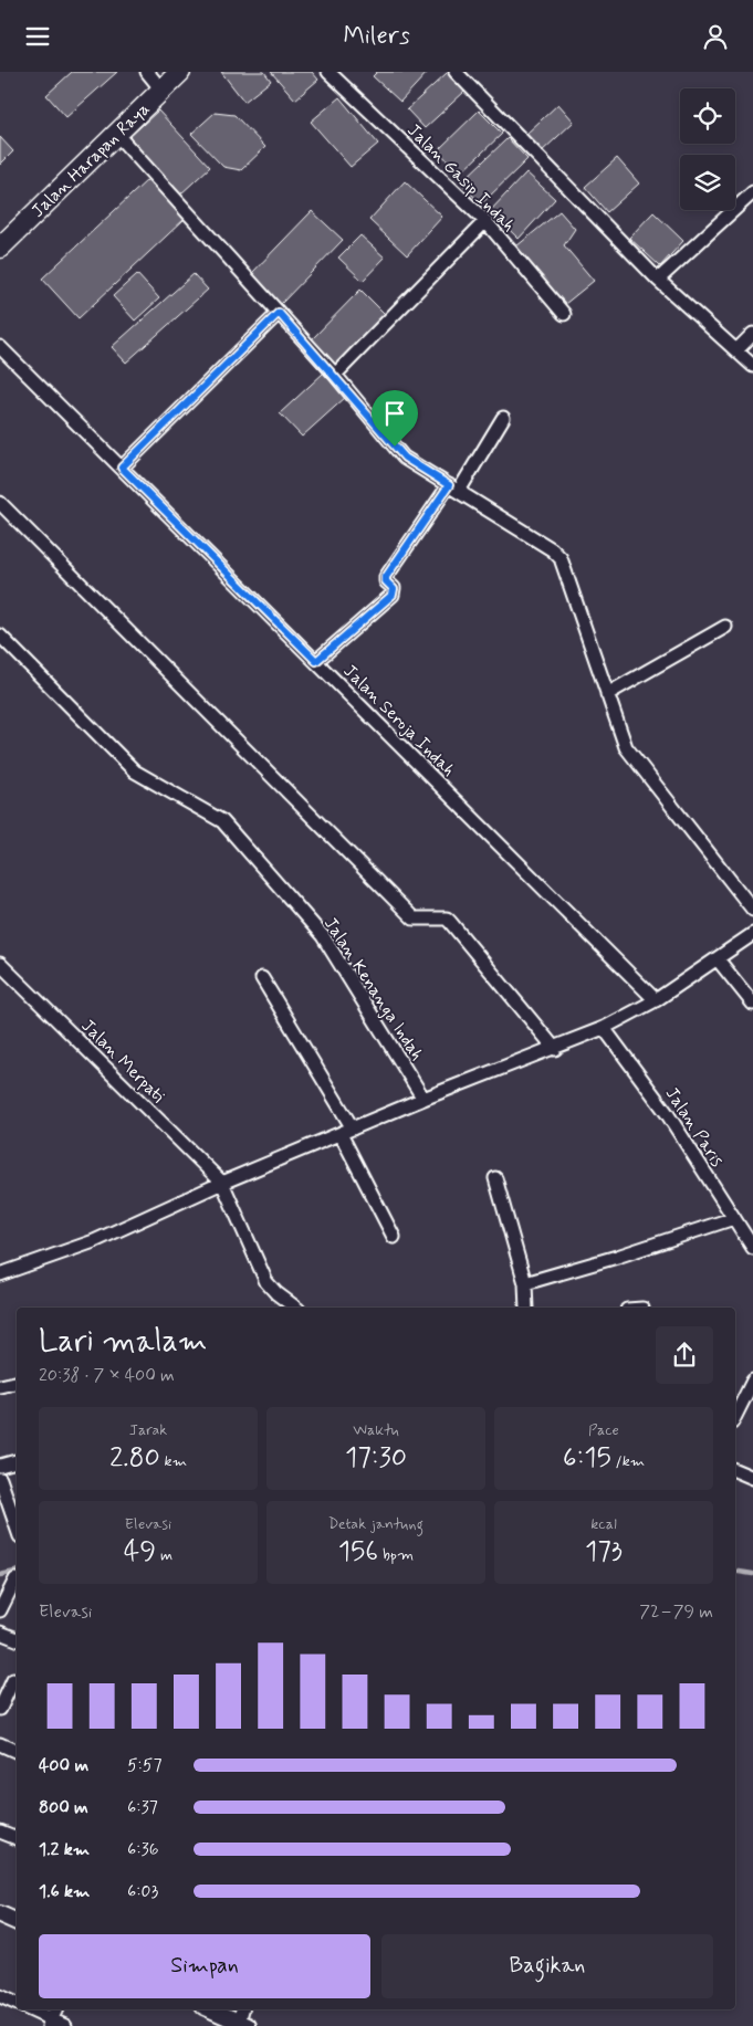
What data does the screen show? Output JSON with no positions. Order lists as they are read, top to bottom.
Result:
{
  "streets": {
    "main road": ["Jalan Harapan Raya"],
    "street": [
      "Jalan Gasip Indah",
      "Jalan Seroja Indah",
      "Jalan Kenanga Indah",
      "Jalan Merpati",
      "Jalan Paris"
    ]
  },
  "page": {
    "header": "Milers",
    "heading": ["Lari malam", "20:38 · 7 × 400 m"],
    "stats": [
      ["Jarak", "2.80 km"],
      ["Waktu", "17:30"],
      ["Pace", "6:15 /km"],
      ["Elevasi", "49 m"],
      ["Detak jantung", "156 bpm"],
      ["kcal", "173"]
    ],
    "chart": ["Elevasi", "72–79 m"],
    "list": [
      {
        "name": "400 m",
        "note": "5:57"
      },
      {
        "name": "800 m",
        "note": "6:37"
      },
      {
        "name": "1.2 km",
        "note": "6:36"
      },
      {
        "name": "1.6 km",
        "note": "6:03"
      }
    ],
    "buttons": ["Simpan", "Bagikan"]
  }
}
